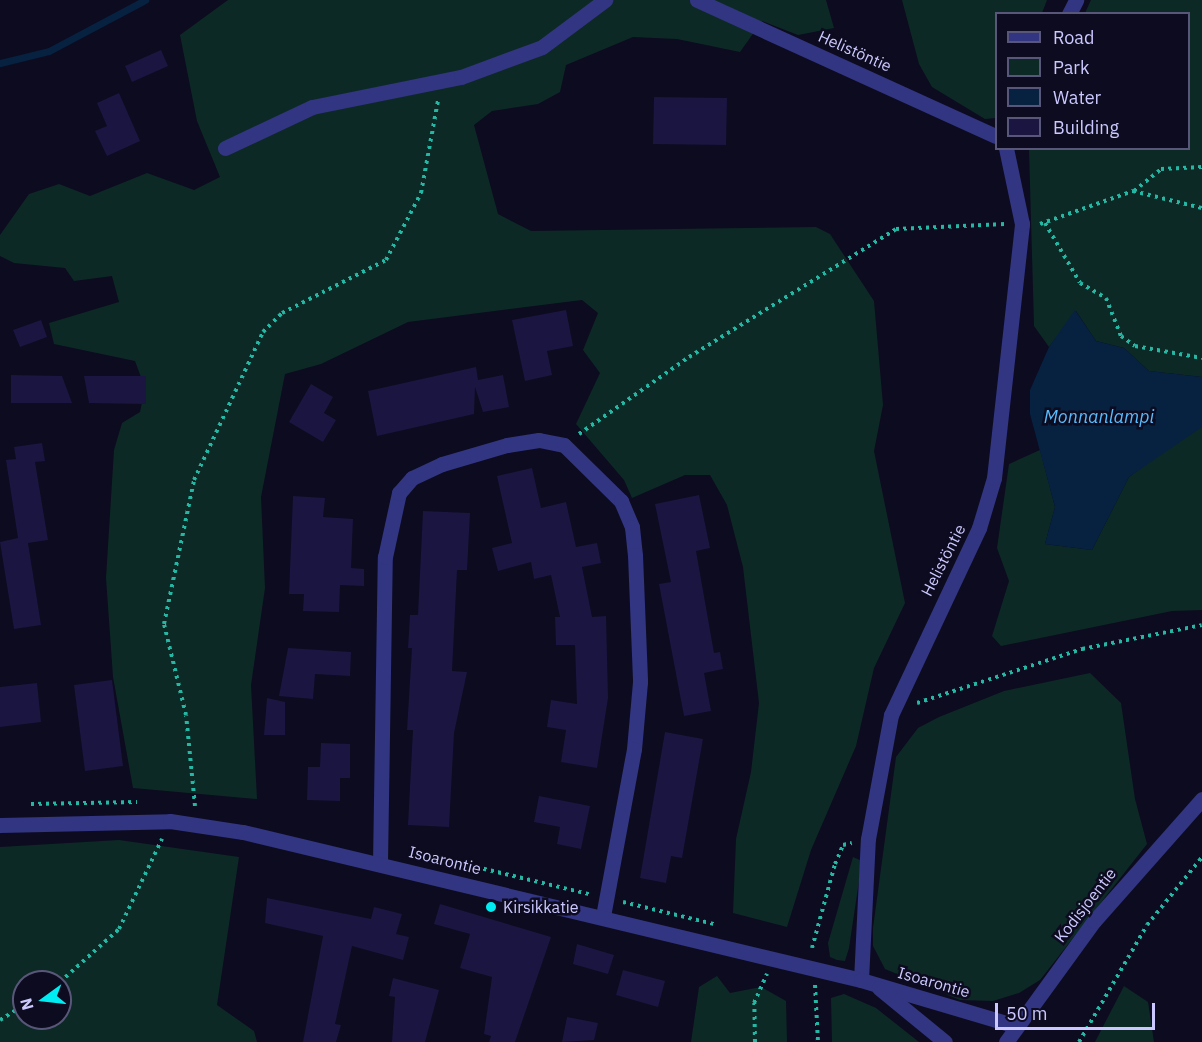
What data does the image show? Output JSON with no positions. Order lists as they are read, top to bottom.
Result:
{
  "streets": {
    "street": ["Helistöntie", "Isoarontie", "Kodisjoentie"]
  },
  "crossings": [
    ["Helistöntie", "Isoarontie"],
    ["Isoarontie", "Kodisjoentie"]
  ],
  "water": ["Monnanlampi"],
  "places": ["Kirsikkatie"],
  "legend": [
    "Road",
    "Park",
    "Water",
    "Building"
  ],
  "scale_bar": "50 m",
  "north": "left"
}
